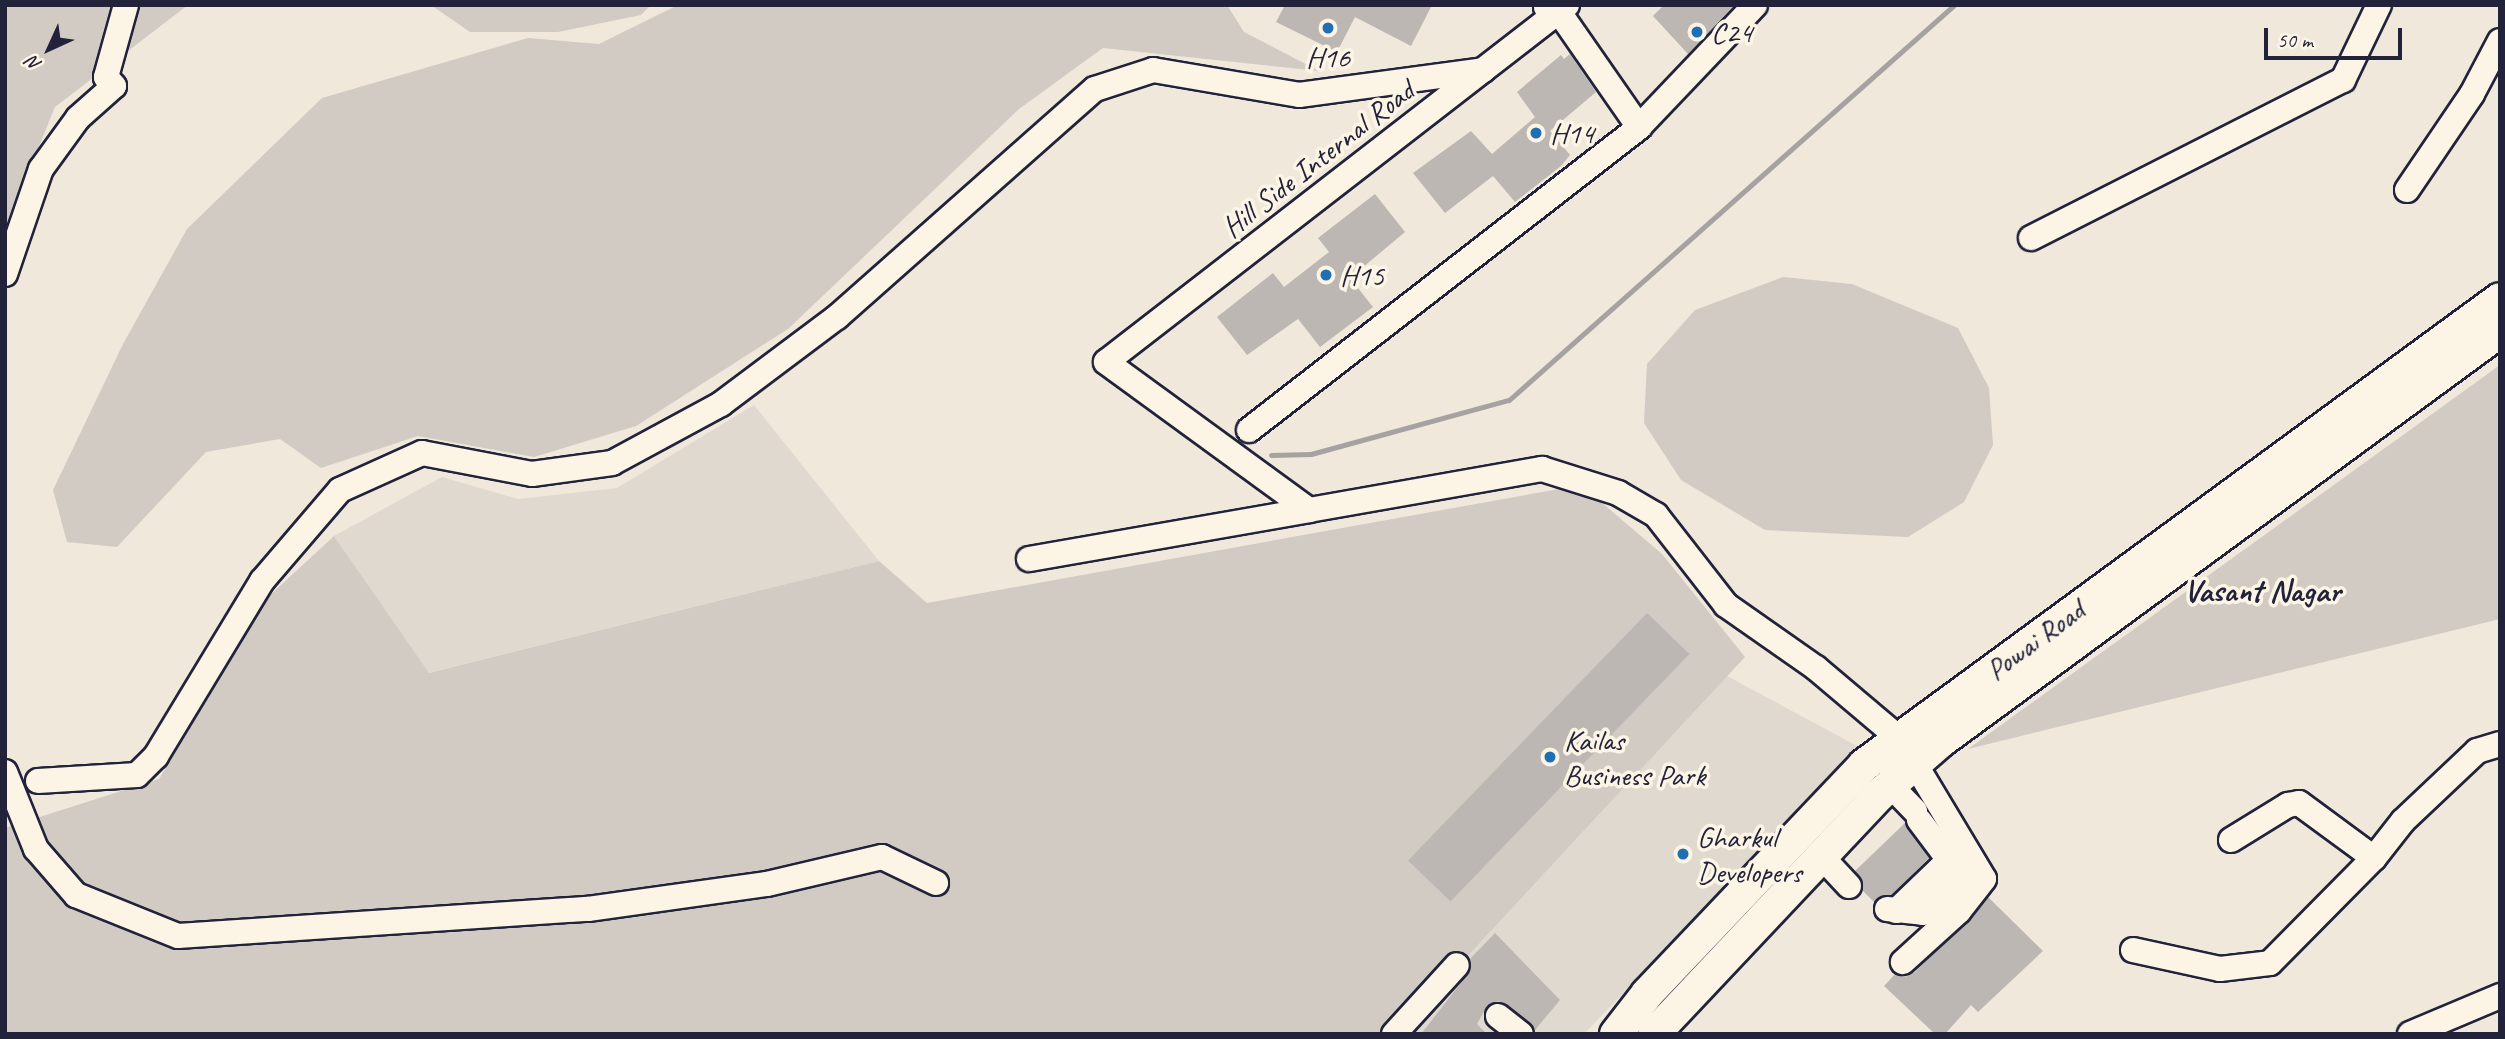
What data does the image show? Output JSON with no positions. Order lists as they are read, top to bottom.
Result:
{
  "streets": {
    "main road": ["Powai Road"],
    "street": ["Hill Side Internal Road"]
  },
  "districts": ["Vasant Nagar"],
  "places": [
    "H16",
    "C24",
    "H14",
    "H15",
    "Kailas Business Park",
    "Gharkul Developers"
  ],
  "scale_bar": "50 m",
  "north": "bottom left"
}
